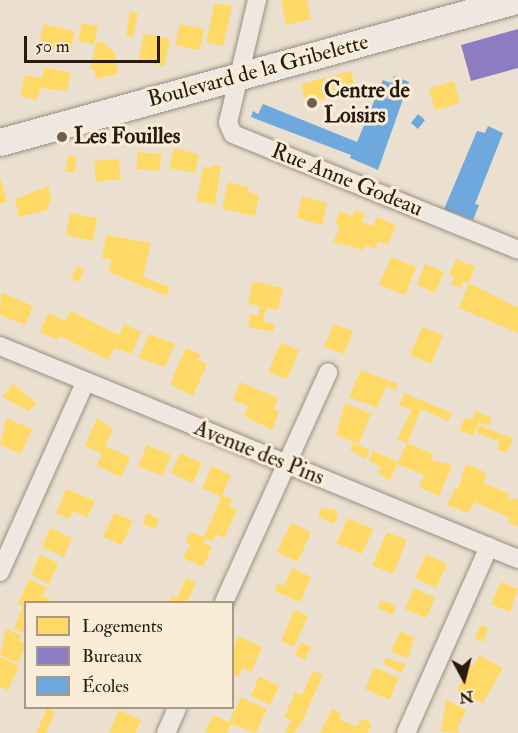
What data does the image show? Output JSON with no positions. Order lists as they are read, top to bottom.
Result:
{
  "streets": {
    "main road": ["Boulevard de la Gribelette"],
    "street": ["Rue Anne Godeau", "Avenue des Pins"]
  },
  "crossings": [
    ["Boulevard de la Gribelette", "Rue Anne Godeau"]
  ],
  "places": ["Centre de Loisirs", "Les Fouilles"],
  "legend": ["Logements", "Bureaux", "Écoles"],
  "scale_bar": "50 m",
  "north": "bottom"
}
